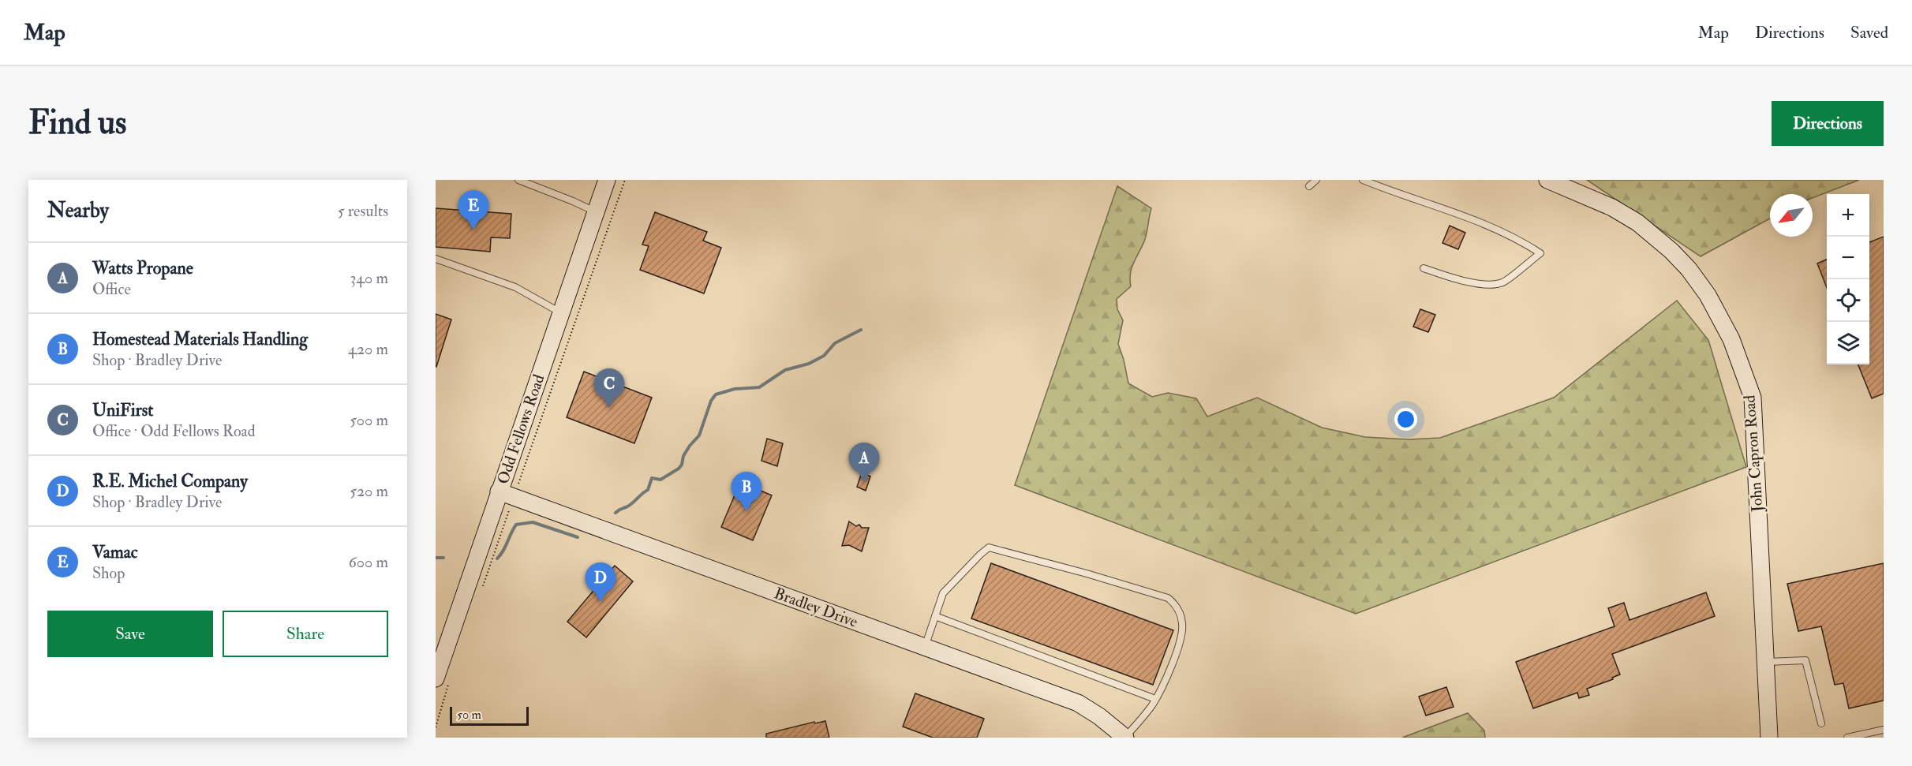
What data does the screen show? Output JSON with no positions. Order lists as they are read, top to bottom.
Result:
{
  "streets": {
    "street": ["Odd Fellows Road", "John Capron Road", "Bradley Drive"]
  },
  "crossings": [
    ["Odd Fellows Road", "Bradley Drive"]
  ],
  "scale_bar": "50 m",
  "north": "bottom left",
  "page": {
    "header": "Map",
    "nav": ["Map", "Directions", "Saved"],
    "buttons": [
      "Directions",
      ["Save", "Share"]
    ],
    "title": "Find us",
    "heading": ["Nearby", "5 results"],
    "pins": [
      "E",
      "C",
      "A",
      "B",
      "D"
    ],
    "map_buttons": ["+", "−"],
    "list": [
      {
        "mark": "A",
        "name": "Watts Propane",
        "note": "Office",
        "value": "340 m"
      },
      {
        "mark": "B",
        "name": "Homestead Materials Handling",
        "note": "Shop · Bradley Drive",
        "value": "420 m"
      },
      {
        "mark": "C",
        "name": "UniFirst",
        "note": "Office · Odd Fellows Road",
        "value": "500 m"
      },
      {
        "mark": "D",
        "name": "R.E. Michel Company",
        "note": "Shop · Bradley Drive",
        "value": "520 m"
      },
      {
        "mark": "E",
        "name": "Vamac",
        "note": "Shop",
        "value": "600 m"
      }
    ],
    "scale": "50 m"
  }
}
